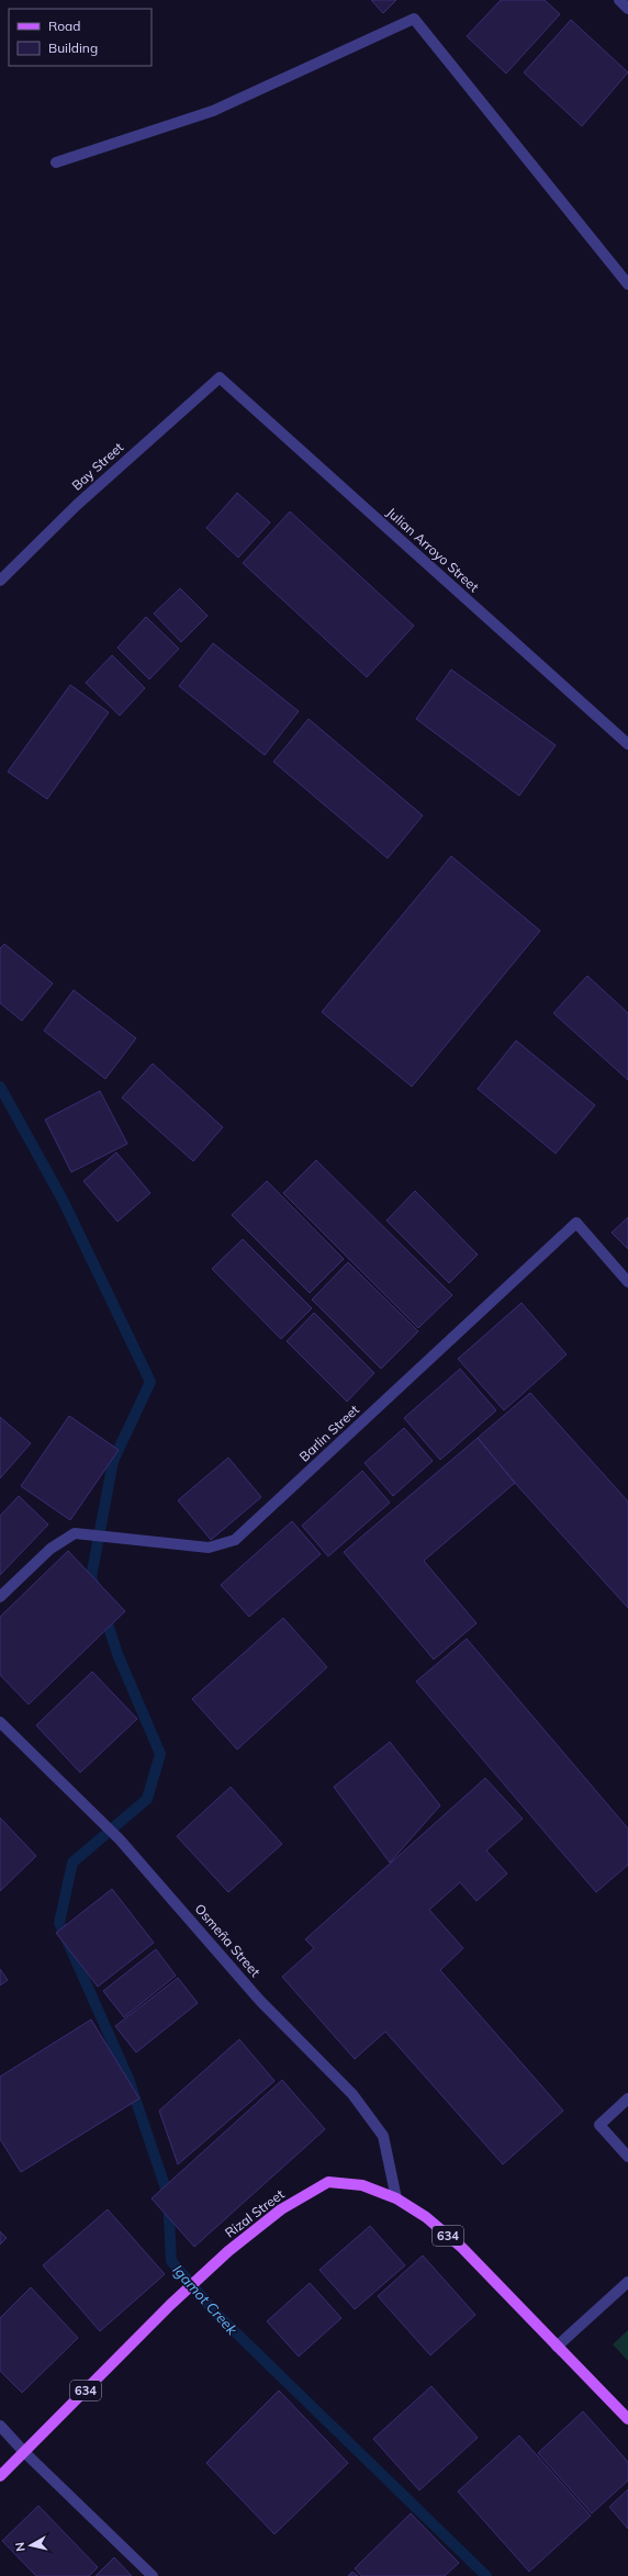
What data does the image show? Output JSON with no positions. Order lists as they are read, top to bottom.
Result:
{
  "streets": {
    "main road": ["Rizal Street", "634"],
    "street": [
      "Bay Street",
      "Julian Arroyo Street",
      "Barlin Street",
      "Osmeña Street"
    ]
  },
  "crossings": [
    ["Bay Street", "Julian Arroyo Street"],
    ["Osmeña Street", "Rizal Street"]
  ],
  "water": ["Igamot Creek"],
  "legend": ["Road", "Building"],
  "north": "left"
}
